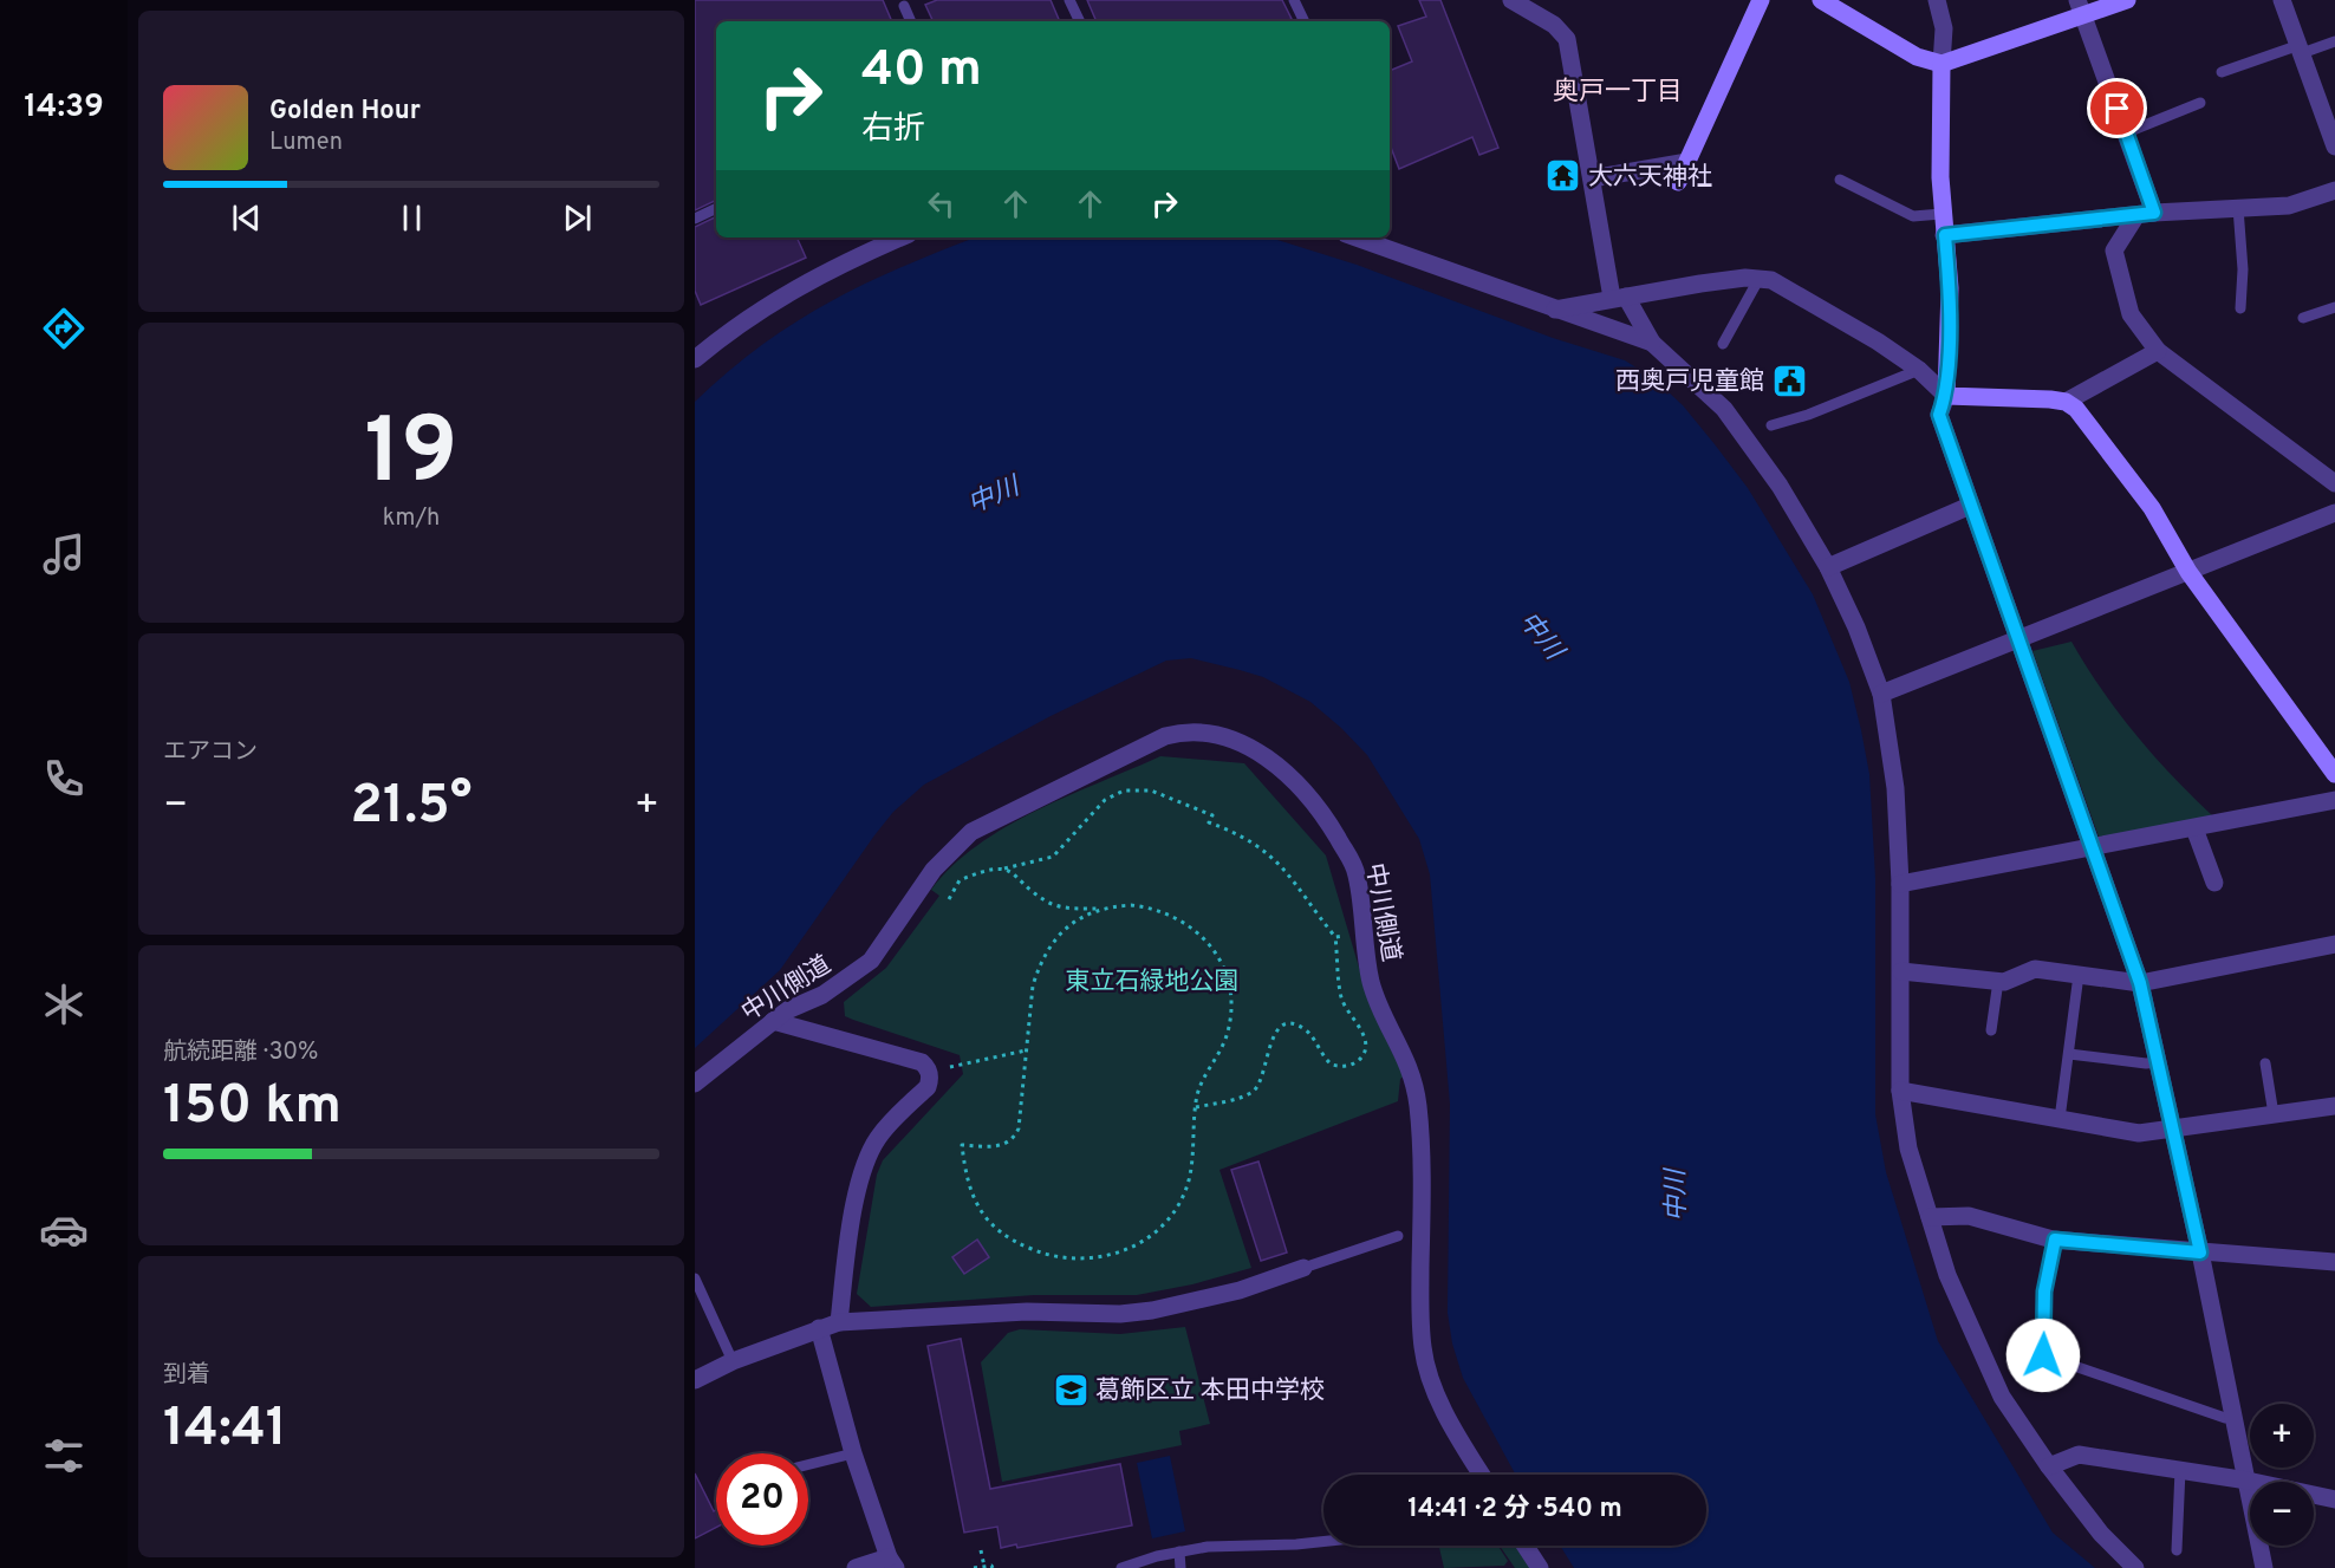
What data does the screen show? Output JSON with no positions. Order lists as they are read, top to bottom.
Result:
{
  "streets": {
    "street": ["中川側道"]
  },
  "districts": ["奥戸一丁目"],
  "water": ["中川"],
  "parks": ["東立石緑地公園"],
  "places": {
    "temple": ["大六天神社"],
    "public building": ["西奥戸児童館"],
    "school or university": ["葛飾区立 本田中学校"]
  },
  "page": {
    "tabs": "14:39",
    "turn": ["40 m", "右折"],
    "song": ["Golden Hour", "Lumen"],
    "tile": [
      ["19", "km/h"],
      "エアコン",
      ["航続距離 · 30%", "150 km"],
      ["到着", "14:41"]
    ],
    "heat": ["−", "21.5°", "+"],
    "map_buttons": ["+", "−"],
    "limit": "20",
    "trip": "14:41 · 2 分 · 540 m"
  }
}
